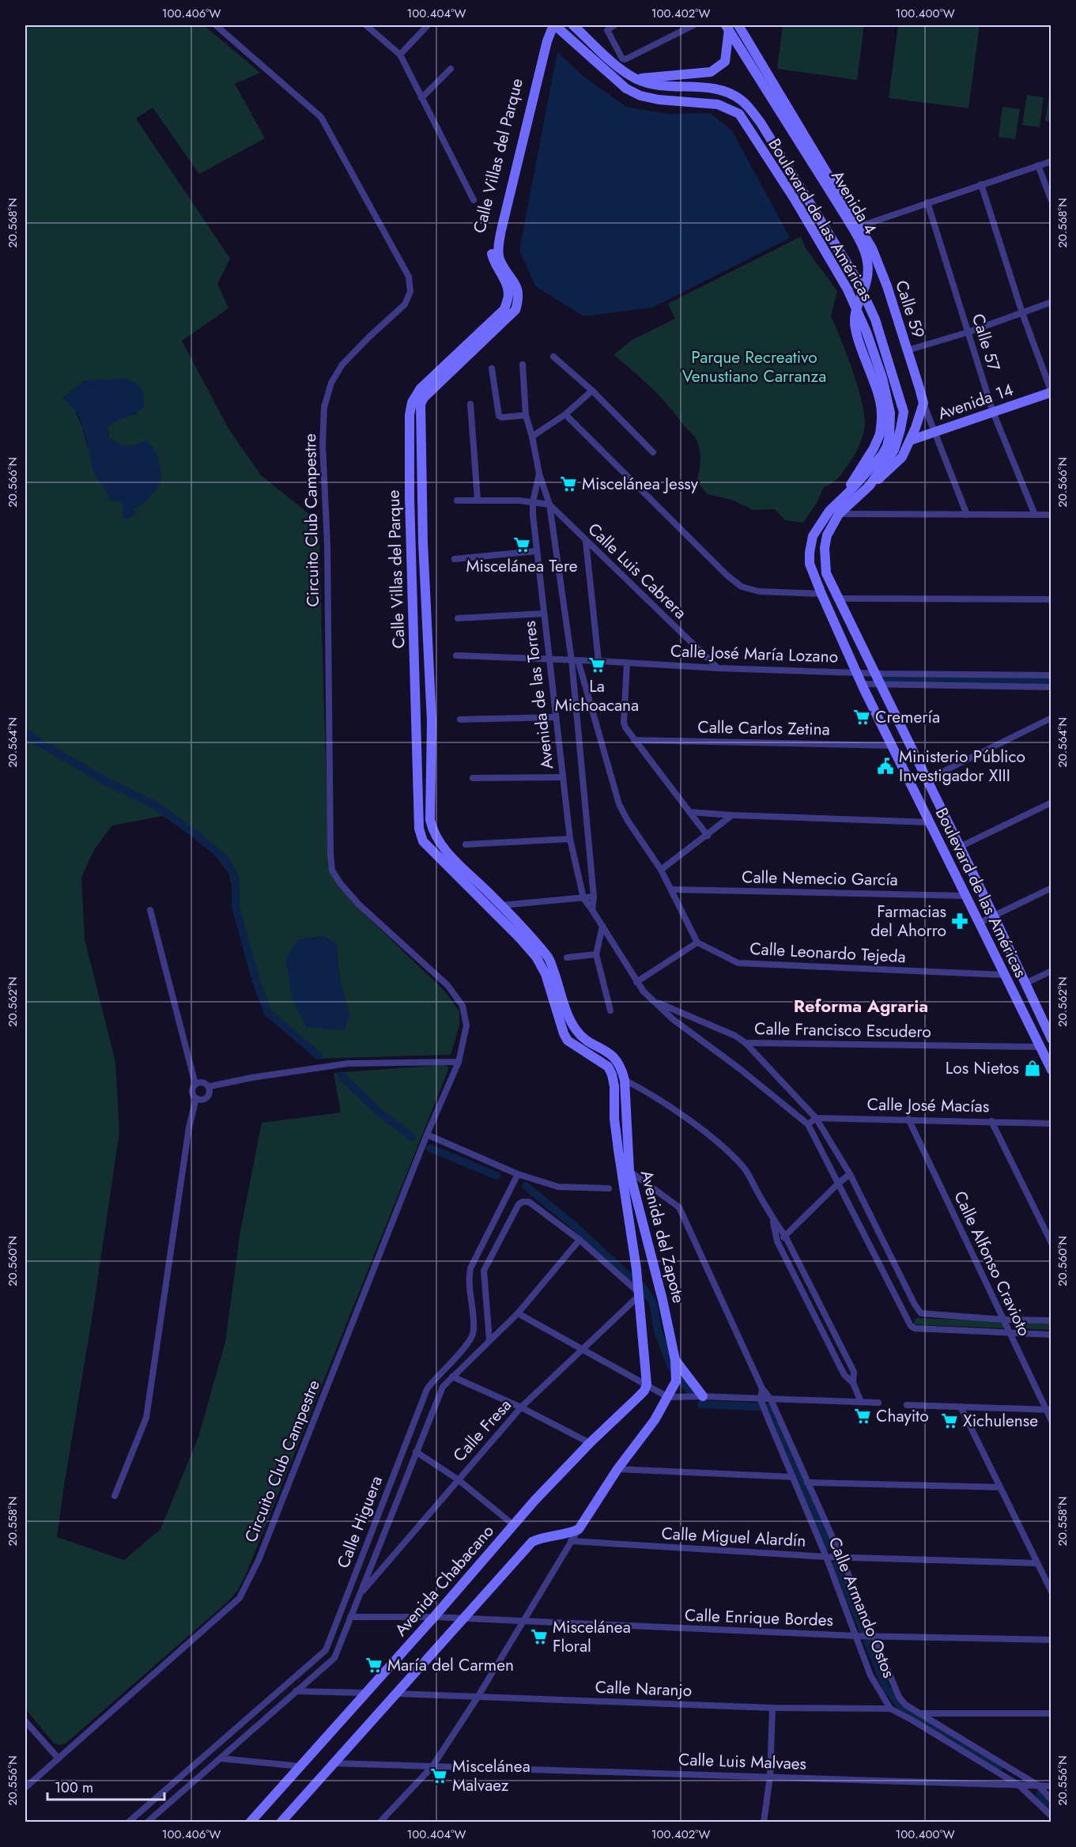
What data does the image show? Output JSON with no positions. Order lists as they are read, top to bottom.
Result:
{
  "streets": {
    "main road": [
      "Calle Villas del Parque",
      "Avenida 4",
      "Boulevard de las Américas",
      "Calle 59",
      "Avenida 14",
      "Avenida del Zapote",
      "Avenida Chabacano"
    ],
    "street": [
      "Calle 57",
      "Circuito Club Campestre",
      "Calle Luis Cabrera",
      "Calle José María Lozano",
      "Avenida de las Torres",
      "Calle Carlos Zetina",
      "Calle Nemecio García",
      "Calle Leonardo Tejeda",
      "Calle Francisco Escudero",
      "Calle José Macías",
      "Calle Alfonso Cravioto",
      "Calle Fresa",
      "Calle Higuera",
      "Calle Miguel Alardín",
      "Calle Armando Ostos",
      "Calle Enrique Bordes",
      "Calle Naranjo",
      "Calle Luis Malvaes"
    ]
  },
  "crossings": [
    ["Calle Villas del Parque", "Boulevard de las Américas"],
    ["Calle Villas del Parque", "Avenida del Zapote"],
    ["Avenida 4", "Boulevard de las Américas"],
    ["Avenida 4", "Calle 59"],
    ["Boulevard de las Américas", "Calle José María Lozano"],
    ["Boulevard de las Américas", "Calle Carlos Zetina"],
    ["Boulevard de las Américas", "Calle Nemecio García"],
    ["Boulevard de las Américas", "Calle Leonardo Tejeda"],
    ["Boulevard de las Américas", "Calle Francisco Escudero"],
    ["Calle 59", "Avenida 14"],
    ["Calle 57", "Avenida 14"],
    ["Calle Luis Cabrera", "Calle José María Lozano"],
    ["Calle Luis Cabrera", "Avenida de las Torres"],
    ["Calle José María Lozano", "Avenida de las Torres"],
    ["Avenida de las Torres", "Calle Francisco Escudero"],
    ["Calle José Macías", "Calle Alfonso Cravioto"],
    ["Avenida del Zapote", "Calle Fresa"],
    ["Avenida del Zapote", "Avenida Chabacano"],
    ["Avenida del Zapote", "Calle Armando Ostos"],
    ["Calle Fresa", "Calle Higuera"],
    ["Calle Higuera", "Calle Enrique Bordes"],
    ["Calle Miguel Alardín", "Calle Armando Ostos"],
    ["Avenida Chabacano", "Calle Enrique Bordes"],
    ["Calle Armando Ostos", "Calle Enrique Bordes"],
    ["Calle Armando Ostos", "Calle Naranjo"],
    ["Calle Armando Ostos", "Calle Luis Malvaes"]
  ],
  "districts": ["Reforma Agraria"],
  "parks": ["Parque Recreativo Venustiano Carranza"],
  "places": {
    "supermarket": [
      "Miscelánea Jessy",
      "Miscelánea Tere",
      "La Michoacana",
      "Cremería",
      "Chayito",
      "Xichulense",
      "Miscelánea Floral",
      "María del Carmen",
      "Miscelánea Malvaez"
    ],
    "public building": ["Ministerio Público Investigador XIII"],
    "pharmacy": ["Farmacias del Ahorro"],
    "shop": ["Los Nietos"]
  },
  "scale_bar": "100 m",
  "coordinates": [
    "100.406°W",
    "100.404°W",
    "100.402°W",
    "100.400°W",
    "20.568°N",
    "20.566°N",
    "20.564°N",
    "20.562°N",
    "20.560°N",
    "20.558°N",
    "20.556°N"
  ]
}
